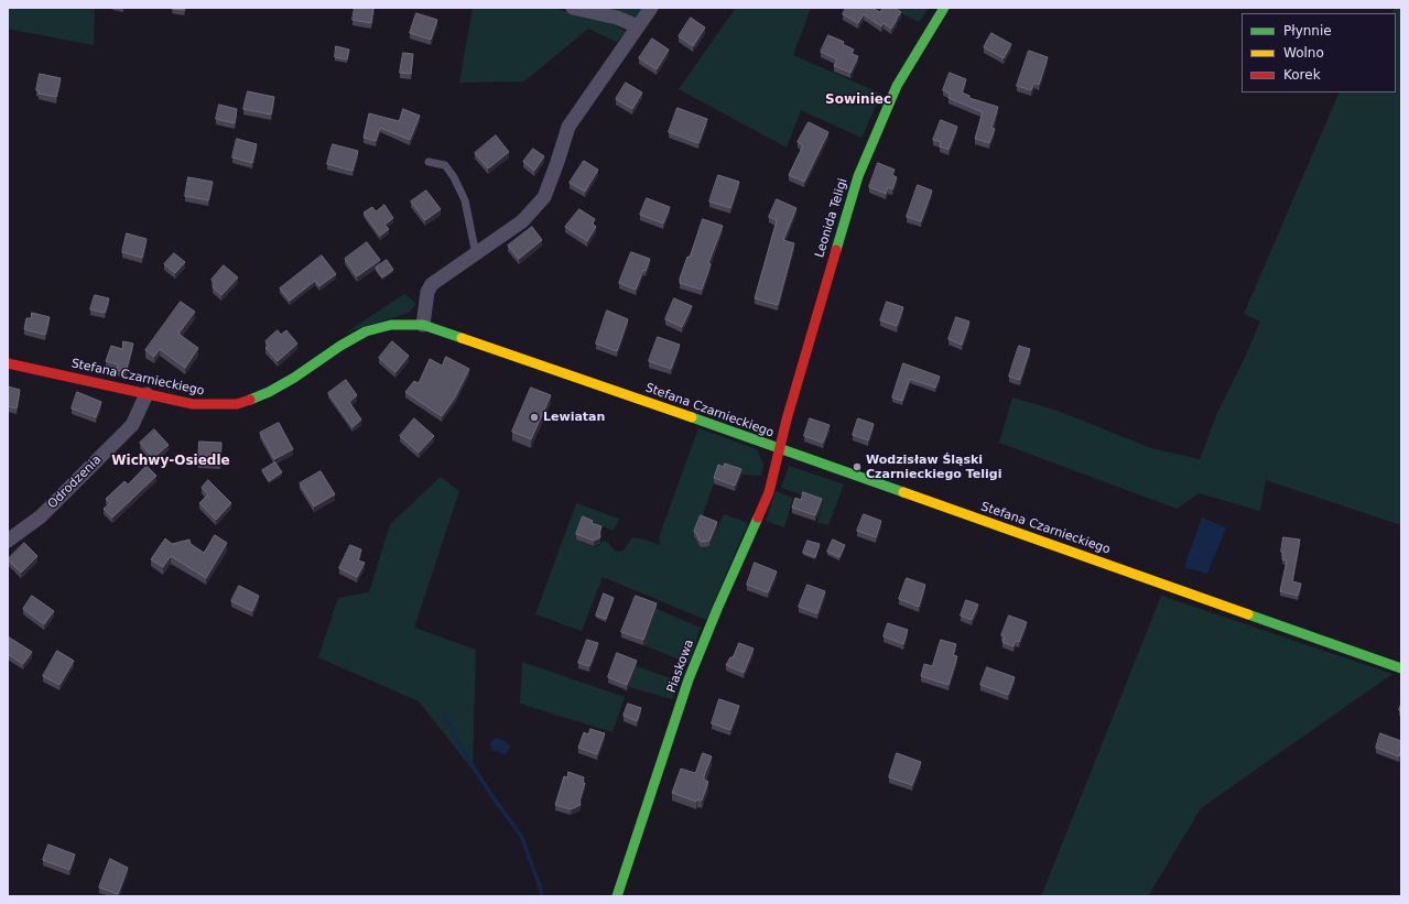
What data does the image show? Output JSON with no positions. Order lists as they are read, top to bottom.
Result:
{
  "streets": {
    "street": [
      "Leonida Teligi",
      "Stefana Czarnieckiego",
      "Odrodzenia",
      "Piaskowa"
    ]
  },
  "crossings": [
    ["Leonida Teligi", "Stefana Czarnieckiego"],
    ["Leonida Teligi", "Piaskowa"],
    ["Stefana Czarnieckiego", "Odrodzenia"],
    ["Stefana Czarnieckiego", "Piaskowa"]
  ],
  "districts": ["Sowiniec", "Wichwy-Osiedle"],
  "places": ["Lewiatan", "Wodzisław Śląski Czarnieckiego Teligi"],
  "legend": ["Płynnie", "Wolno", "Korek"]
}
